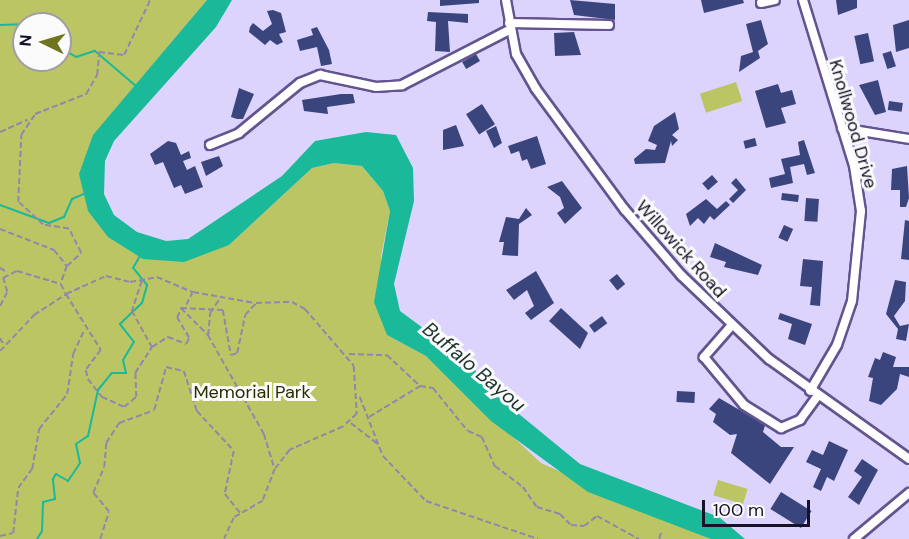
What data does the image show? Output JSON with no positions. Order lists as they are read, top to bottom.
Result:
{
  "streets": {
    "street": ["Knollwood Drive", "Willowick Road"]
  },
  "crossings": [
    ["Knollwood Drive", "Willowick Road"]
  ],
  "water": ["Buffalo Bayou"],
  "parks": ["Memorial Park"],
  "scale_bar": "100 m",
  "north": "left"
}
